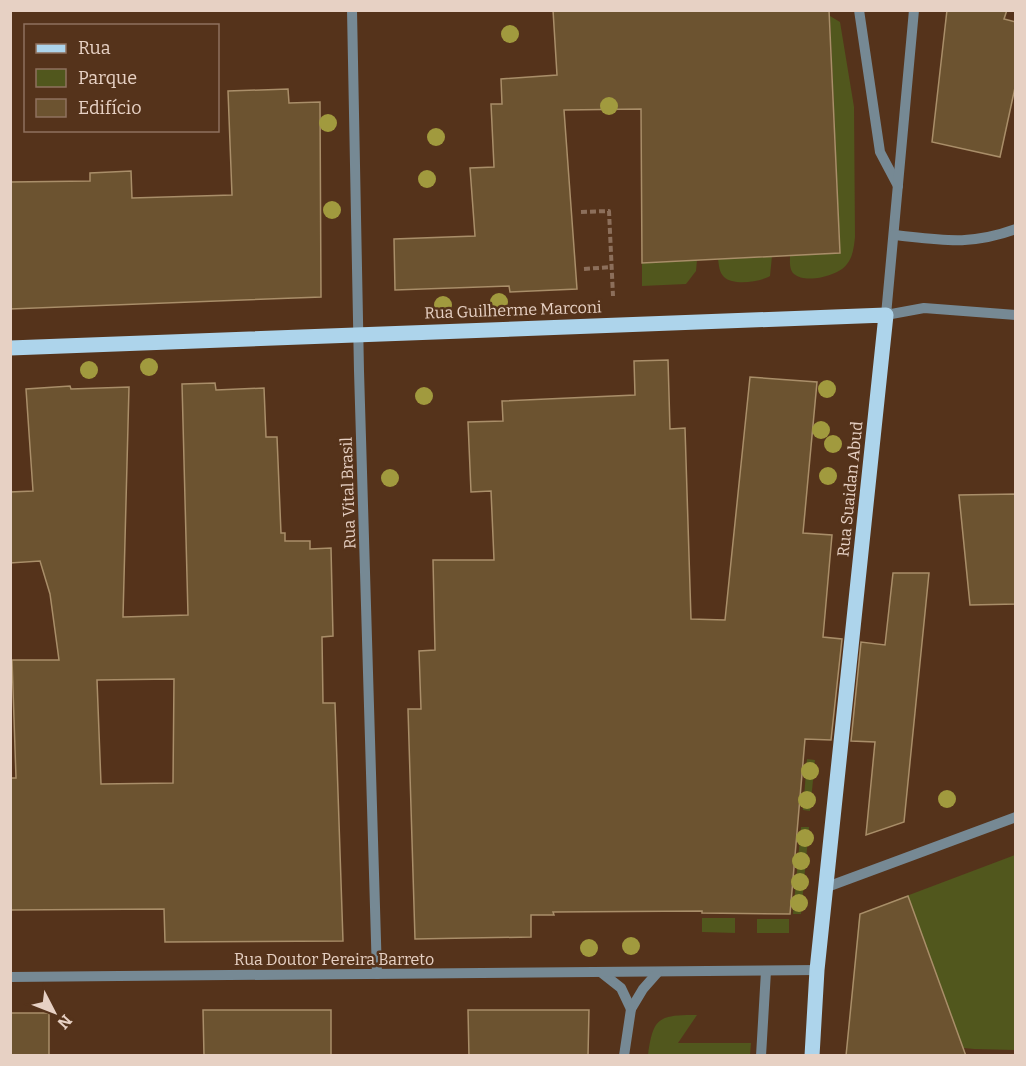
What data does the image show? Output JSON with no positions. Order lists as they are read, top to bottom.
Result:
{
  "streets": {
    "main road": ["Rua Guilherme Marconi", "Rua Suaidan Abud"],
    "street": ["Rua Vital Brasil", "Rua Doutor Pereira Barreto"]
  },
  "crossings": [
    ["Rua Guilherme Marconi", "Rua Suaidan Abud"],
    ["Rua Guilherme Marconi", "Rua Vital Brasil"],
    ["Rua Suaidan Abud", "Rua Doutor Pereira Barreto"],
    ["Rua Vital Brasil", "Rua Doutor Pereira Barreto"]
  ],
  "legend": ["Rua", "Parque", "Edifício"],
  "north": "bottom right"
}
